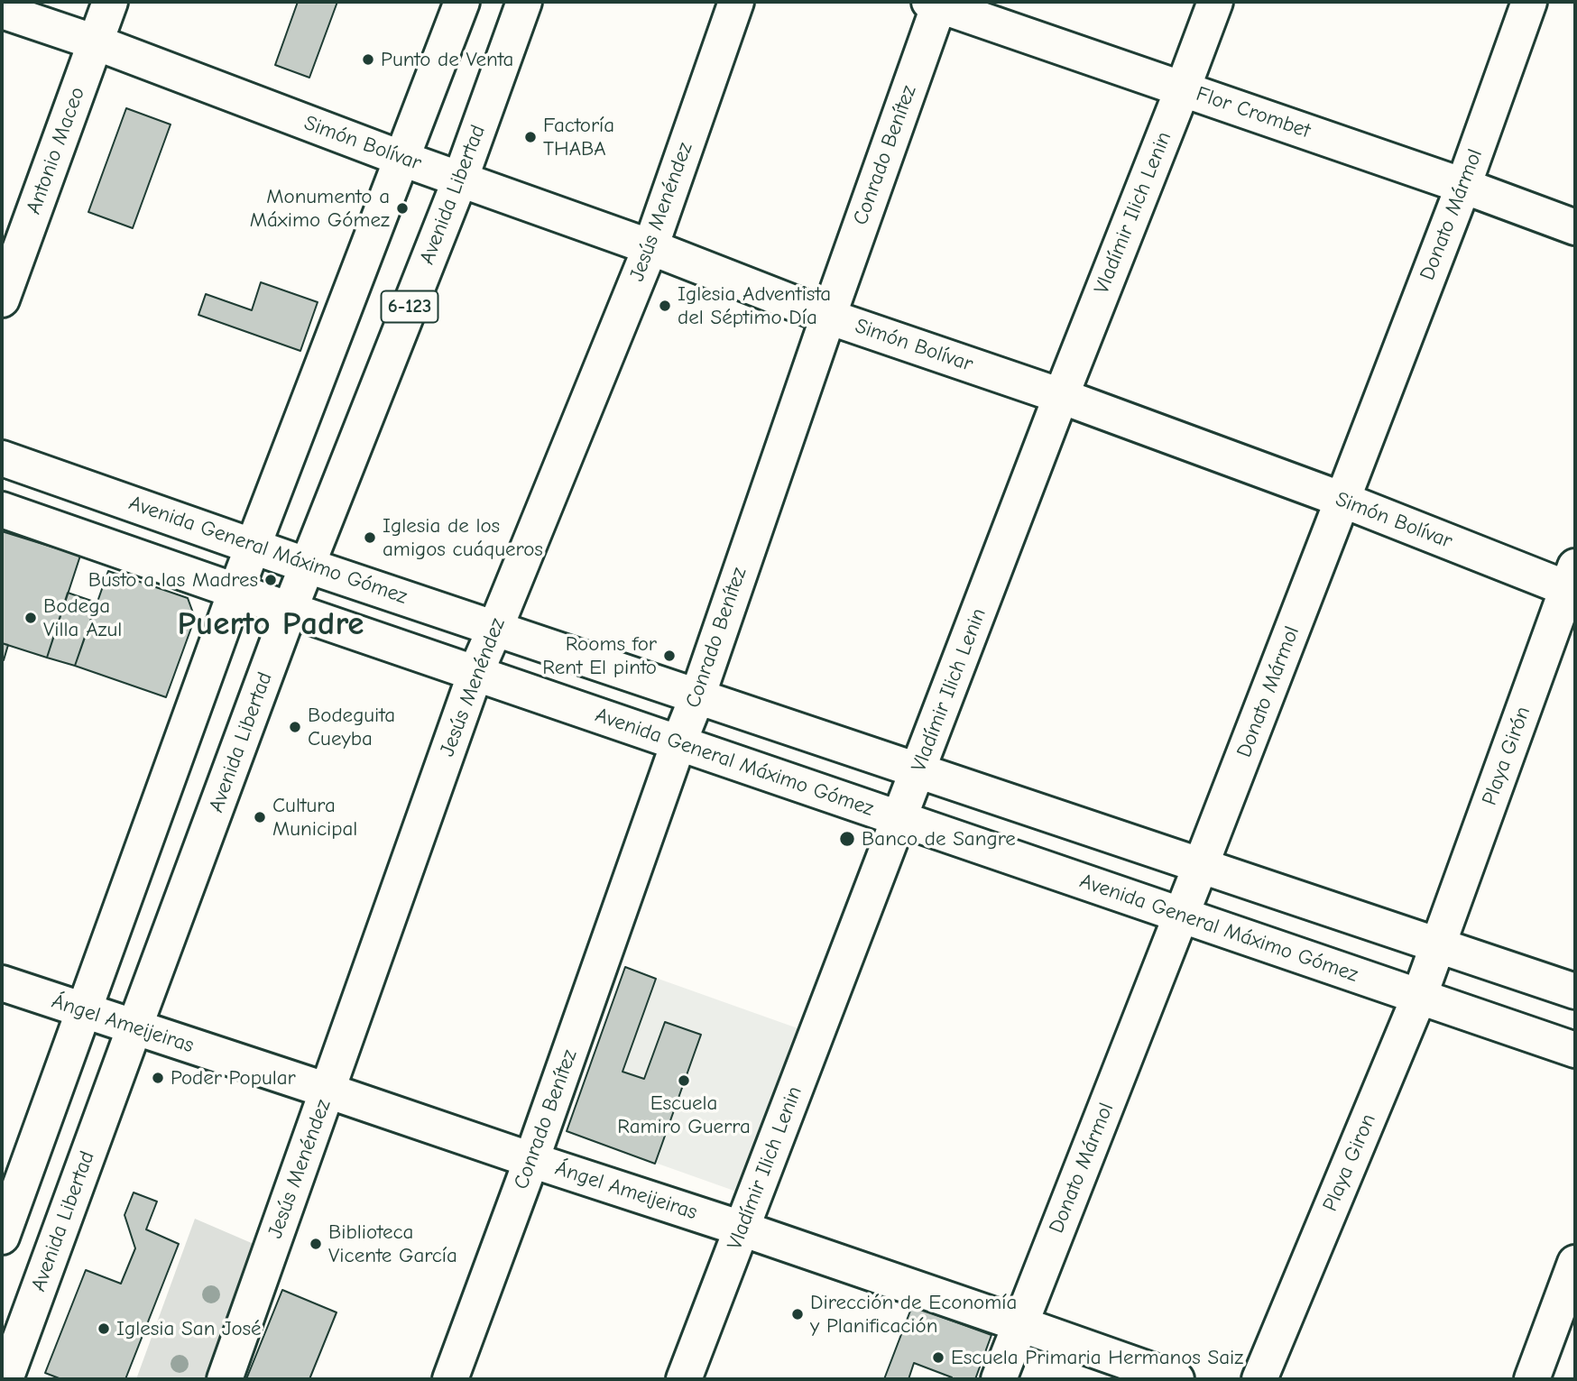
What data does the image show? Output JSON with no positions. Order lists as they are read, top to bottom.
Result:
{
  "streets": {
    "street": [
      "Flor Crombet",
      "Simón Bolívar",
      "Antonio Maceo",
      "Conrado Benítez",
      "Avenida Libertad",
      "Jesús Menéndez",
      "Vladímir Ilich Lenin",
      "Donato Mármol",
      "6-123",
      "Avenida General Máximo Gómez",
      "Playa Girón",
      "Ángel Ameijeiras",
      "Playa Giron"
    ]
  },
  "crossings": [
    ["Flor Crombet", "Conrado Benítez"],
    ["Flor Crombet", "Vladímir Ilich Lenin"],
    ["Flor Crombet", "Donato Mármol"],
    ["Simón Bolívar", "Antonio Maceo"],
    ["Simón Bolívar", "Conrado Benítez"],
    ["Simón Bolívar", "Avenida Libertad"],
    ["Simón Bolívar", "Jesús Menéndez"],
    ["Simón Bolívar", "Vladímir Ilich Lenin"],
    ["Simón Bolívar", "Donato Mármol"],
    ["Simón Bolívar", "6-123"],
    ["Simón Bolívar", "Playa Girón"],
    ["Conrado Benítez", "Avenida General Máximo Gómez"],
    ["Conrado Benítez", "Ángel Ameijeiras"],
    ["Avenida Libertad", "Avenida General Máximo Gómez"],
    ["Avenida Libertad", "Ángel Ameijeiras"],
    ["Jesús Menéndez", "Avenida General Máximo Gómez"],
    ["Jesús Menéndez", "Ángel Ameijeiras"],
    ["Vladímir Ilich Lenin", "Avenida General Máximo Gómez"],
    ["Vladímir Ilich Lenin", "Ángel Ameijeiras"],
    ["Donato Mármol", "Avenida General Máximo Gómez"],
    ["Donato Mármol", "Ángel Ameijeiras"],
    ["6-123", "Avenida General Máximo Gómez"],
    ["Avenida General Máximo Gómez", "Playa Girón"],
    ["Avenida General Máximo Gómez", "Playa Giron"],
    ["Playa Girón", "Playa Giron"]
  ],
  "districts": ["Puerto Padre"],
  "places": [
    "Punto de Venta",
    "Factoría THABA",
    "Monumento a Máximo Gómez",
    "Iglesia Adventista del Séptimo Día",
    "Iglesia de los amigos cuáqueros",
    "Busto a las Madres",
    "Bodega Villa Azul",
    "Rooms for Rent El pinto",
    "Bodeguita Cueyba",
    "Cultura Municipal",
    "Banco de Sangre",
    "Poder Popular",
    "Escuela Ramiro Guerra",
    "Biblioteca Vicente García",
    "Dirección de Economía y Planificación",
    "Iglesia San José",
    "Escuela Primaria Hermanos Saiz"
  ]
}
